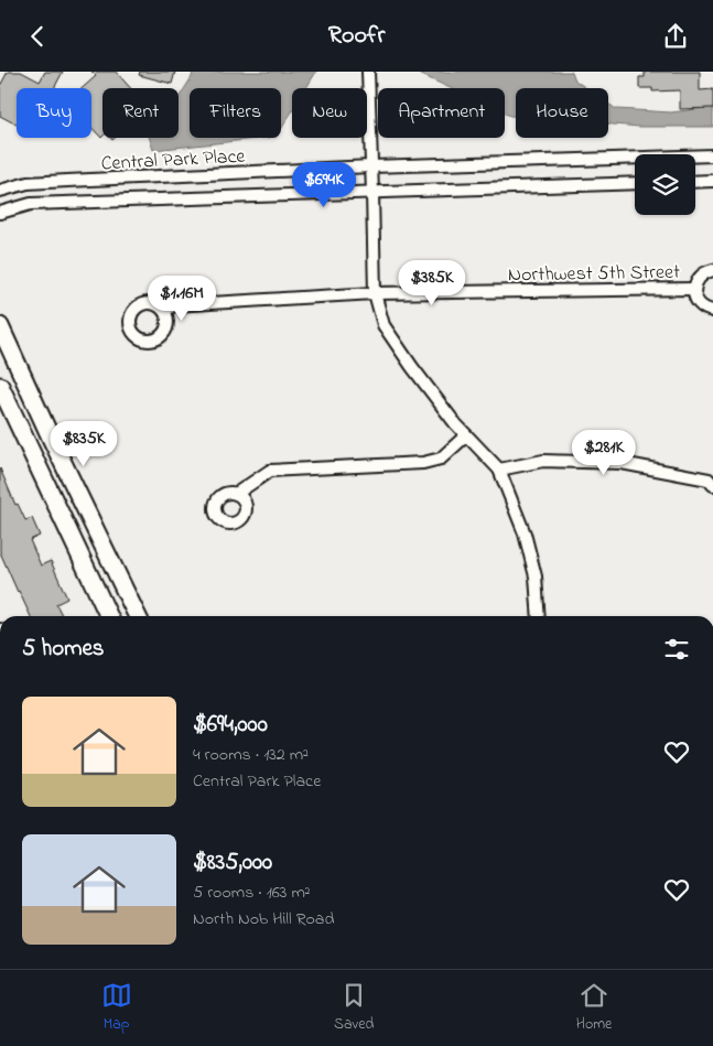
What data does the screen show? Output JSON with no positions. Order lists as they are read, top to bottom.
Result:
{
  "streets": {
    "street": ["Central Park Place", "Northwest 5th Street"]
  },
  "page": {
    "header": "Roofr",
    "chip": [
      "Buy",
      "Rent",
      "Filters",
      "New",
      "Apartment",
      "House"
    ],
    "price": [
      "$694K",
      "$385K",
      "$1.16M",
      "$835K",
      "$281K"
    ],
    "heading": "5 homes",
    "list": [
      {
        "name": "$694,000",
        "note": "4 rooms · 132 m² · Central Park Place"
      },
      {
        "name": "$835,000",
        "note": "5 rooms · 163 m² · North Nob Hill Road"
      }
    ],
    "tabs": ["Map", "Saved", "Home"]
  }
}
